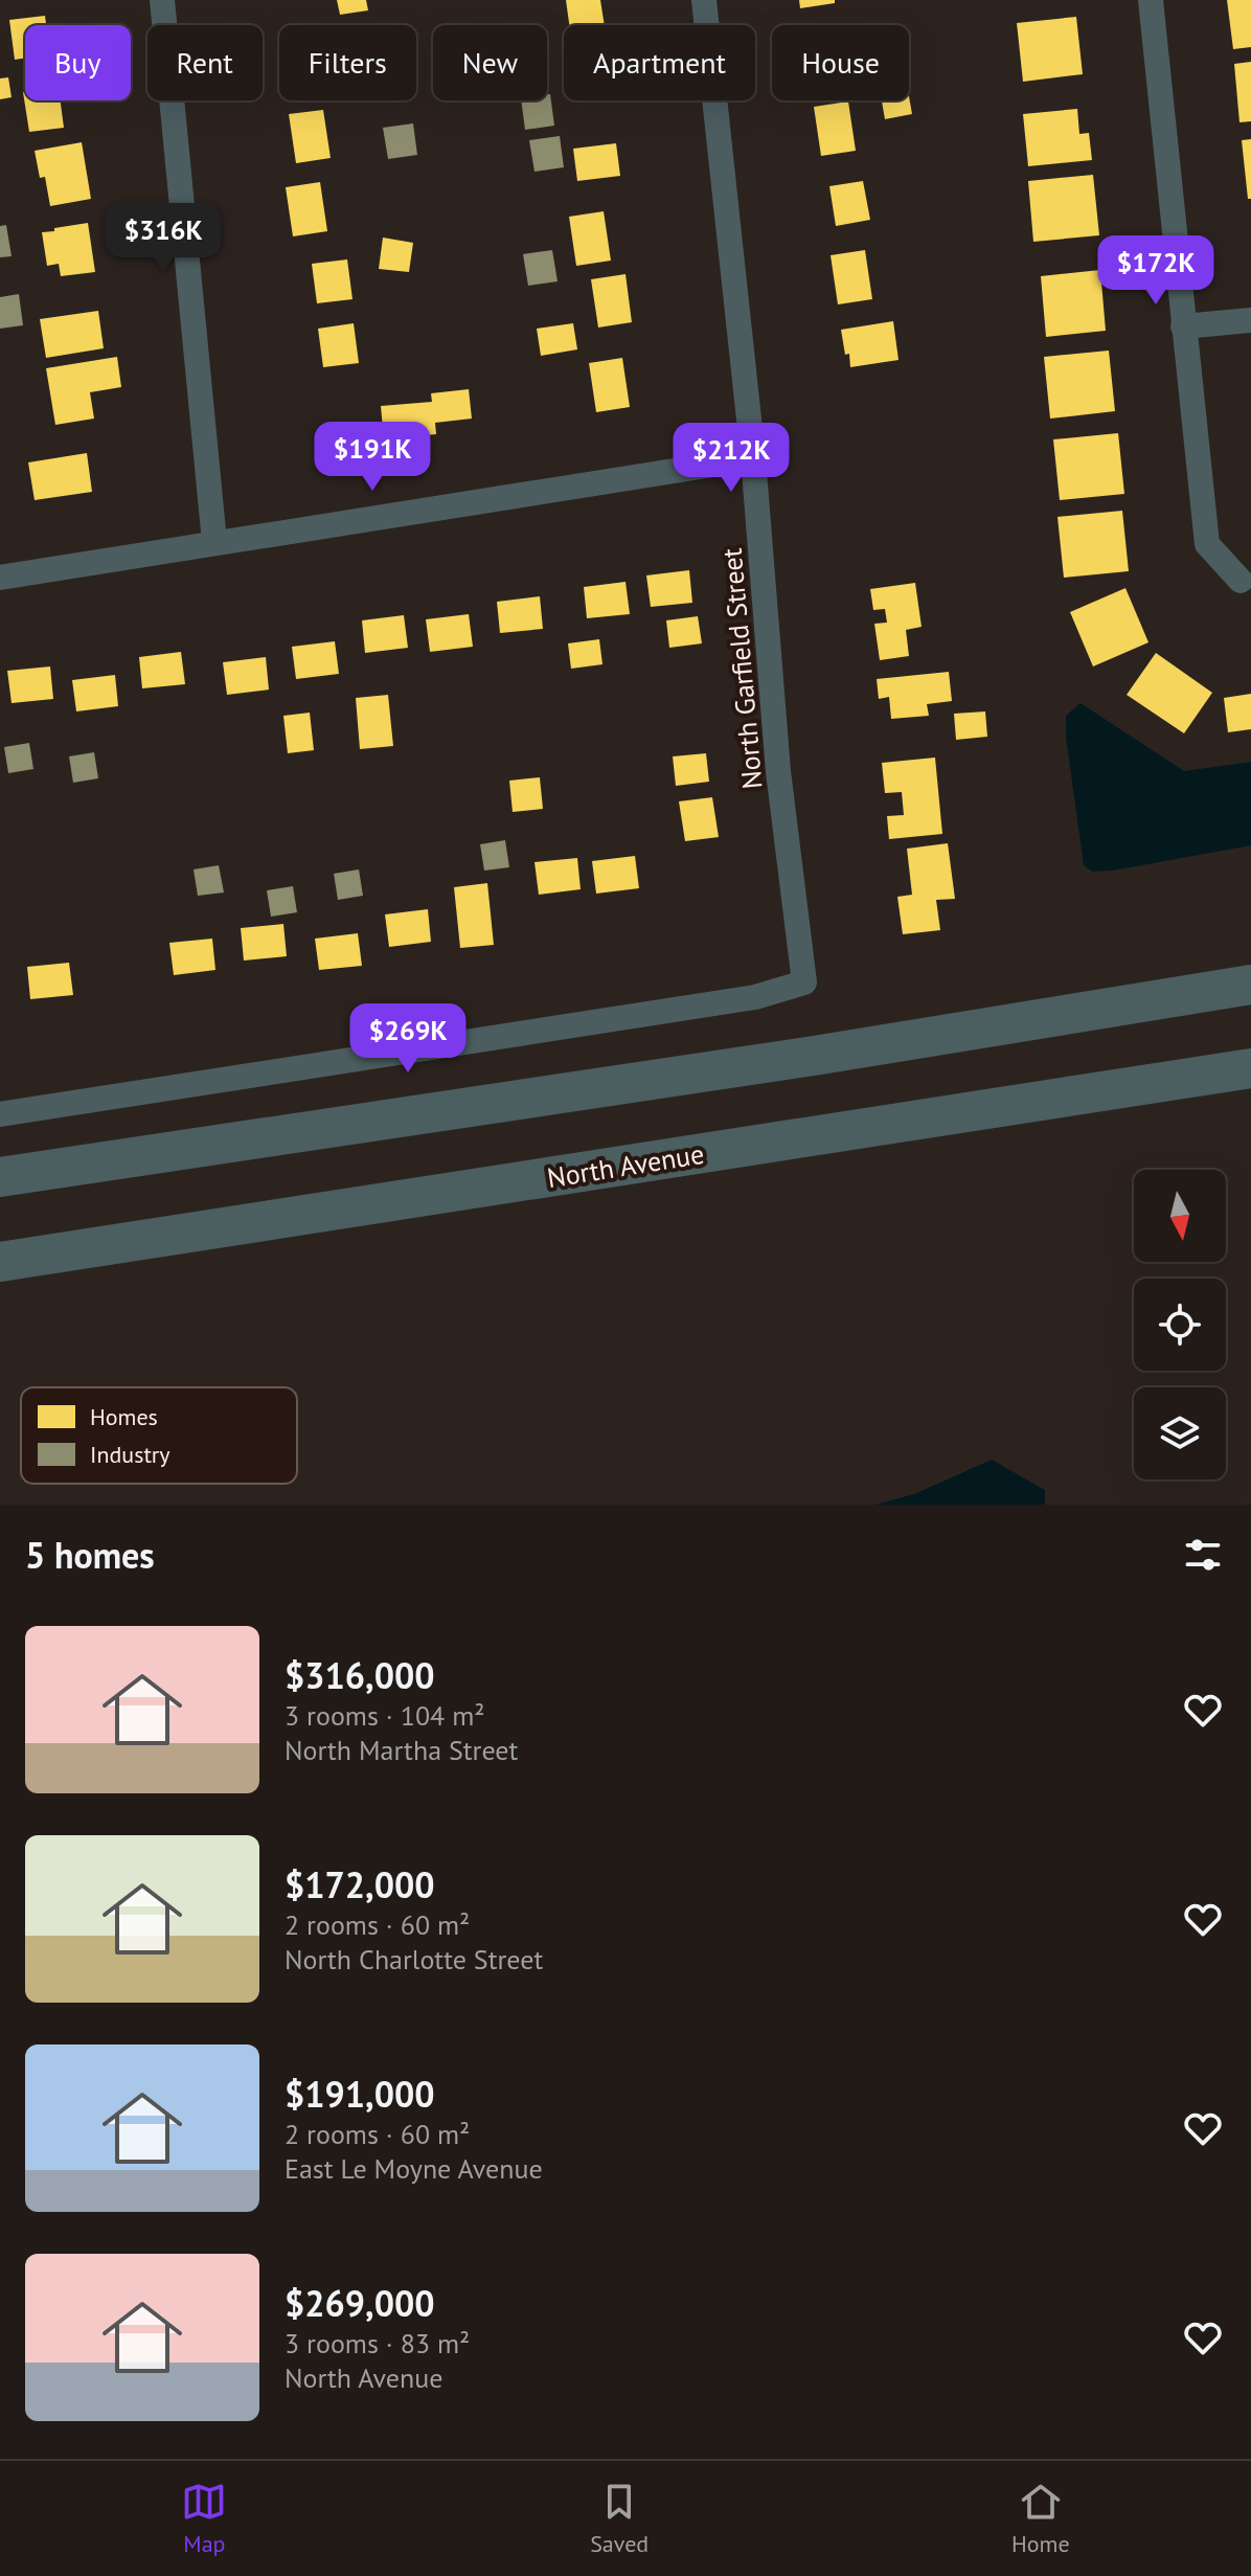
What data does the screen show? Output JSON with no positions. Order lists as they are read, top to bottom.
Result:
{
  "streets": {
    "main road": ["North Avenue"],
    "street": ["North Garfield Street"]
  },
  "legend": ["Homes", "Industry"],
  "north": "bottom",
  "page": {
    "chip": [
      "Buy",
      "Rent",
      "Filters",
      "New",
      "Apartment",
      "House"
    ],
    "price": [
      "$316K",
      "$172K",
      "$191K",
      "$212K",
      "$269K"
    ],
    "heading": "5 homes",
    "list": [
      {
        "name": "$316,000",
        "note": "3 rooms · 104 m² · North Martha Street"
      },
      {
        "name": "$172,000",
        "note": "2 rooms · 60 m² · North Charlotte Street"
      },
      {
        "name": "$191,000",
        "note": "2 rooms · 60 m² · East Le Moyne Avenue"
      },
      {
        "name": "$269,000",
        "note": "3 rooms · 83 m² · North Avenue"
      }
    ],
    "tabs": ["Map", "Saved", "Home"]
  }
}
